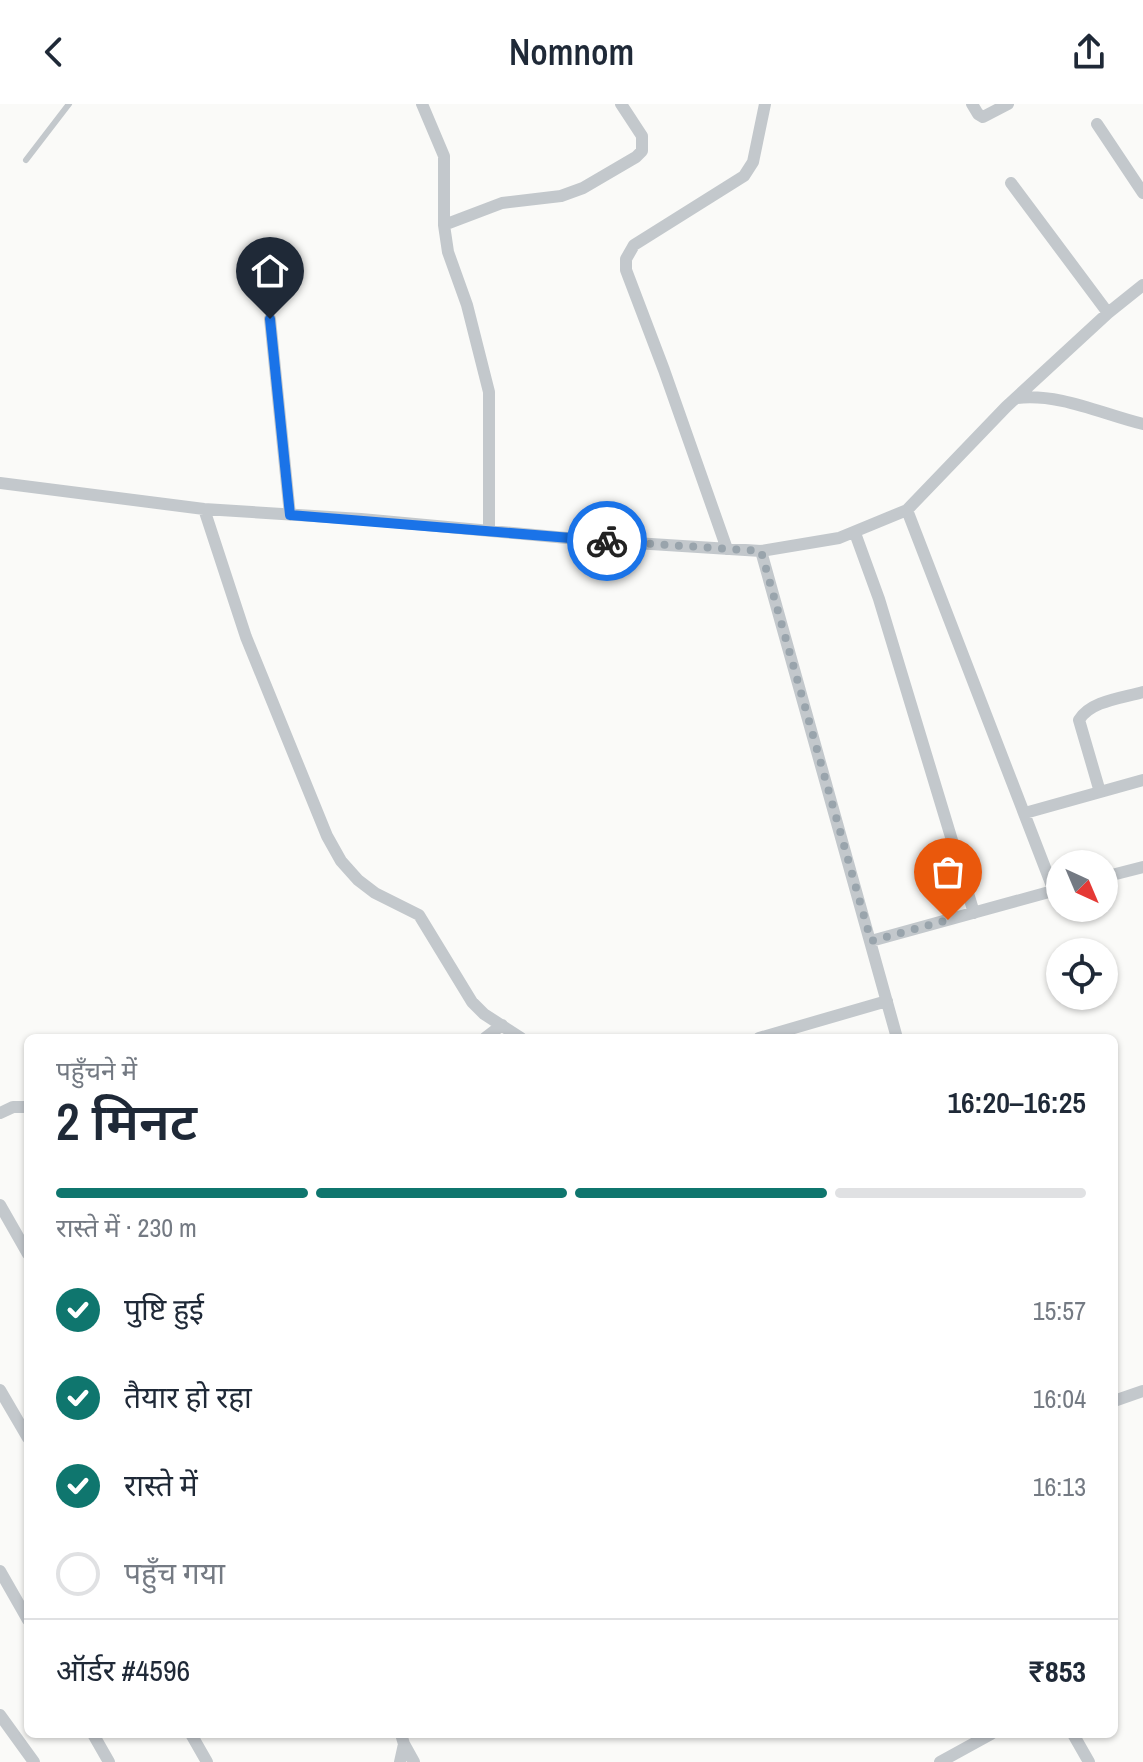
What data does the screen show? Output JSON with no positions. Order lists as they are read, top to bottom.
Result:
{
  "north": "bottom right",
  "page": {
    "header": "Nomnom",
    "heading": ["2 मिनट", "पहुँचने में", "16:20–16:25"],
    "panel": ["ऑर्डर #4596", "₹853"],
    "bar": "रास्ते में · 230 m",
    "list": [
      ["पुष्टि हुई", "15:57"],
      ["तैयार हो रहा", "16:04"],
      ["रास्ते में", "16:13"],
      "पहुँच गया"
    ]
  }
}
